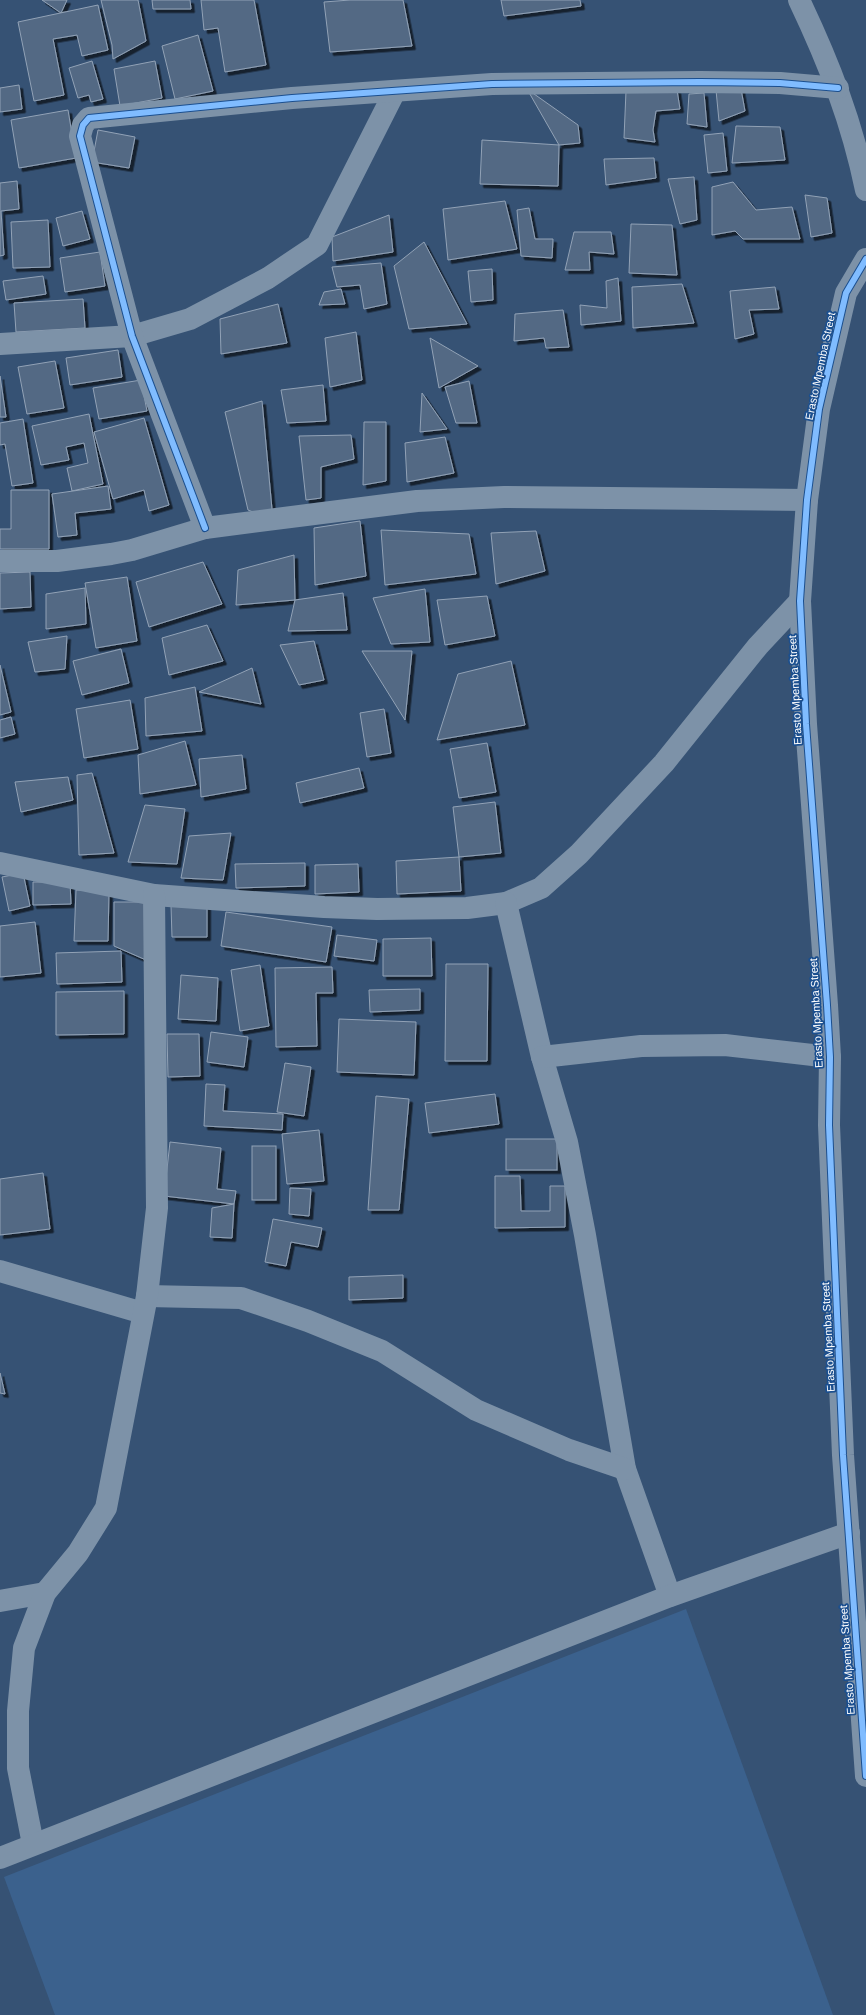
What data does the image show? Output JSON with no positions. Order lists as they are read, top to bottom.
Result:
{
  "streets": {
    "street": ["Erasto Mpemba Street"]
  }
}
